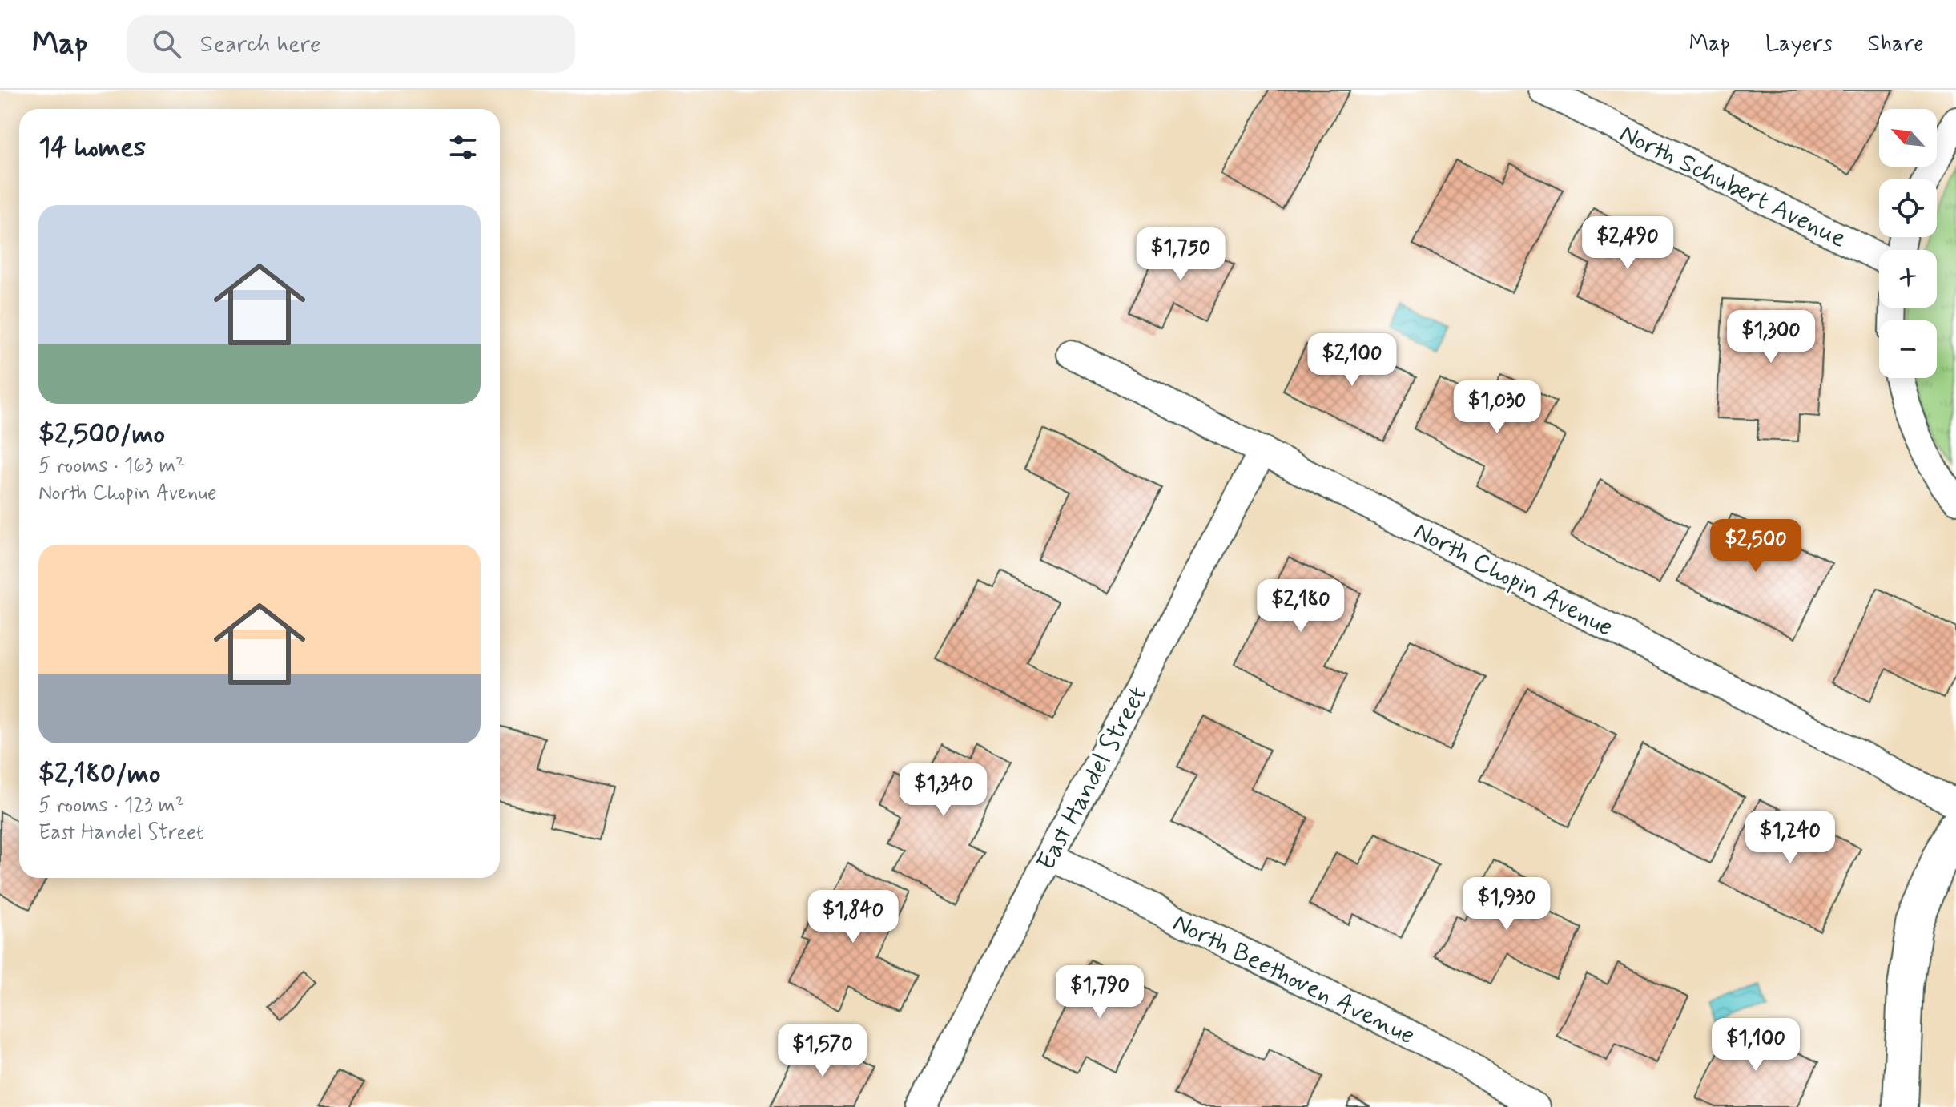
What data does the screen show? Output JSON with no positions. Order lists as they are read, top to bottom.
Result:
{
  "streets": {
    "street": [
      "North Schubert Avenue",
      "North Chopin Avenue",
      "East Handel Street",
      "North Beethoven Avenue"
    ]
  },
  "crossings": [
    ["North Chopin Avenue", "East Handel Street"],
    ["East Handel Street", "North Beethoven Avenue"]
  ],
  "north": "top left",
  "page": {
    "header": "Map",
    "search": "Search here",
    "nav": ["Map", "Layers", "Share"],
    "map_buttons": ["+", "−"],
    "heading": "14 homes",
    "list": [
      {
        "name": "$2,500/mo",
        "note": "5 rooms · 163 m² · North Chopin Avenue"
      },
      {
        "name": "$2,180/mo",
        "note": "5 rooms · 123 m² · East Handel Street"
      }
    ],
    "price": [
      "$2,490",
      "$1,750",
      "$1,300",
      "$2,100",
      "$1,030",
      "$2,500",
      "$2,180",
      "$1,340",
      "$1,240",
      "$1,930",
      "$1,840",
      "$1,790",
      "$1,100",
      "$1,570"
    ]
  }
}
